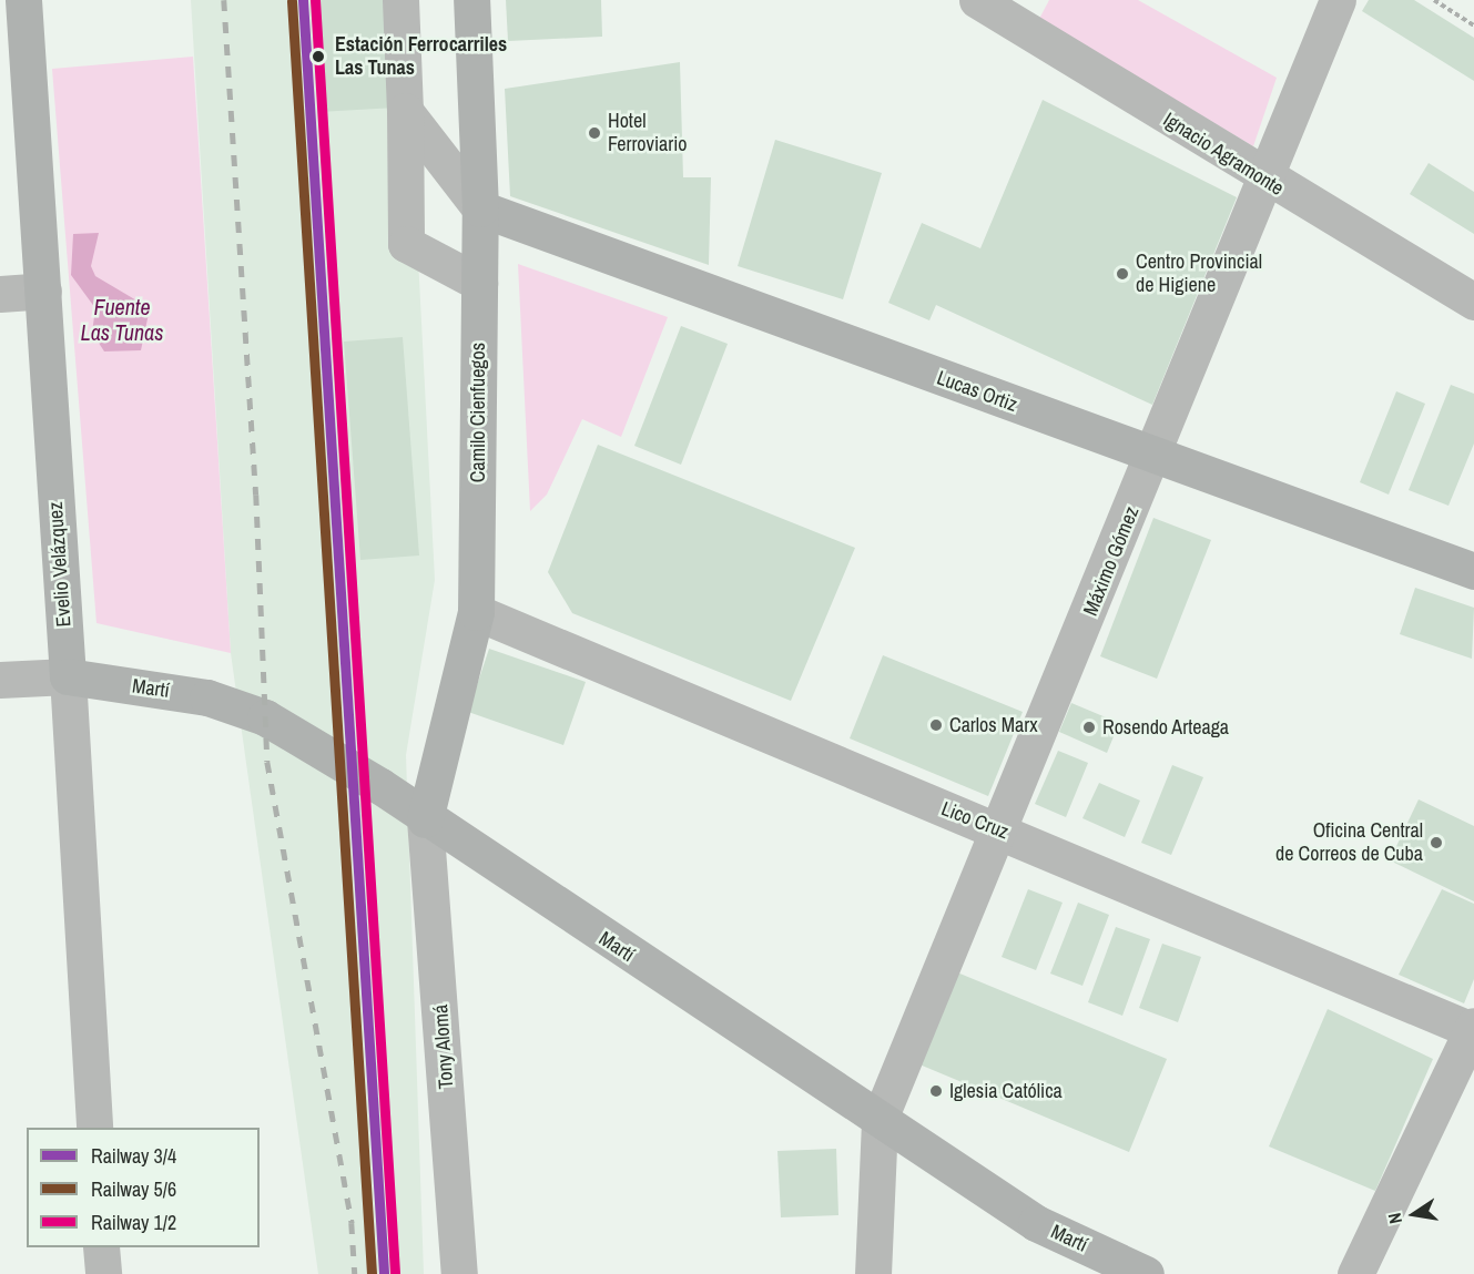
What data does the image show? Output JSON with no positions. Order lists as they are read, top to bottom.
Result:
{
  "streets": {
    "main road": [
      "Lucas Ortiz",
      "Camilo Cienfuegos",
      "Evelio Velázquez",
      "Martí"
    ],
    "street": [
      "Ignacio Agramonte",
      "Máximo Gómez",
      "Lico Cruz",
      "Tony Alomá"
    ]
  },
  "crossings": [
    ["Ignacio Agramonte", "Máximo Gómez"],
    ["Lucas Ortiz", "Camilo Cienfuegos"],
    ["Lucas Ortiz", "Máximo Gómez"],
    ["Camilo Cienfuegos", "Martí"],
    ["Camilo Cienfuegos", "Lico Cruz"],
    ["Camilo Cienfuegos", "Tony Alomá"],
    ["Máximo Gómez", "Martí"],
    ["Máximo Gómez", "Lico Cruz"],
    ["Evelio Velázquez", "Martí"],
    ["Martí", "Tony Alomá"]
  ],
  "water": ["Fuente Las Tunas"],
  "places": [
    "Estación Ferrocarriles Las Tunas",
    "Hotel Ferroviario",
    "Centro Provincial de Higiene",
    "Carlos Marx",
    "Rosendo Arteaga",
    "Oficina Central de Correos de Cuba",
    "Iglesia Católica"
  ],
  "lines": ["rail line 3/4", "rail line 1/2", "rail line 5/6"],
  "legend": ["Railway 3/4", "Railway 5/6", "Railway 1/2"],
  "north": "left"
}
